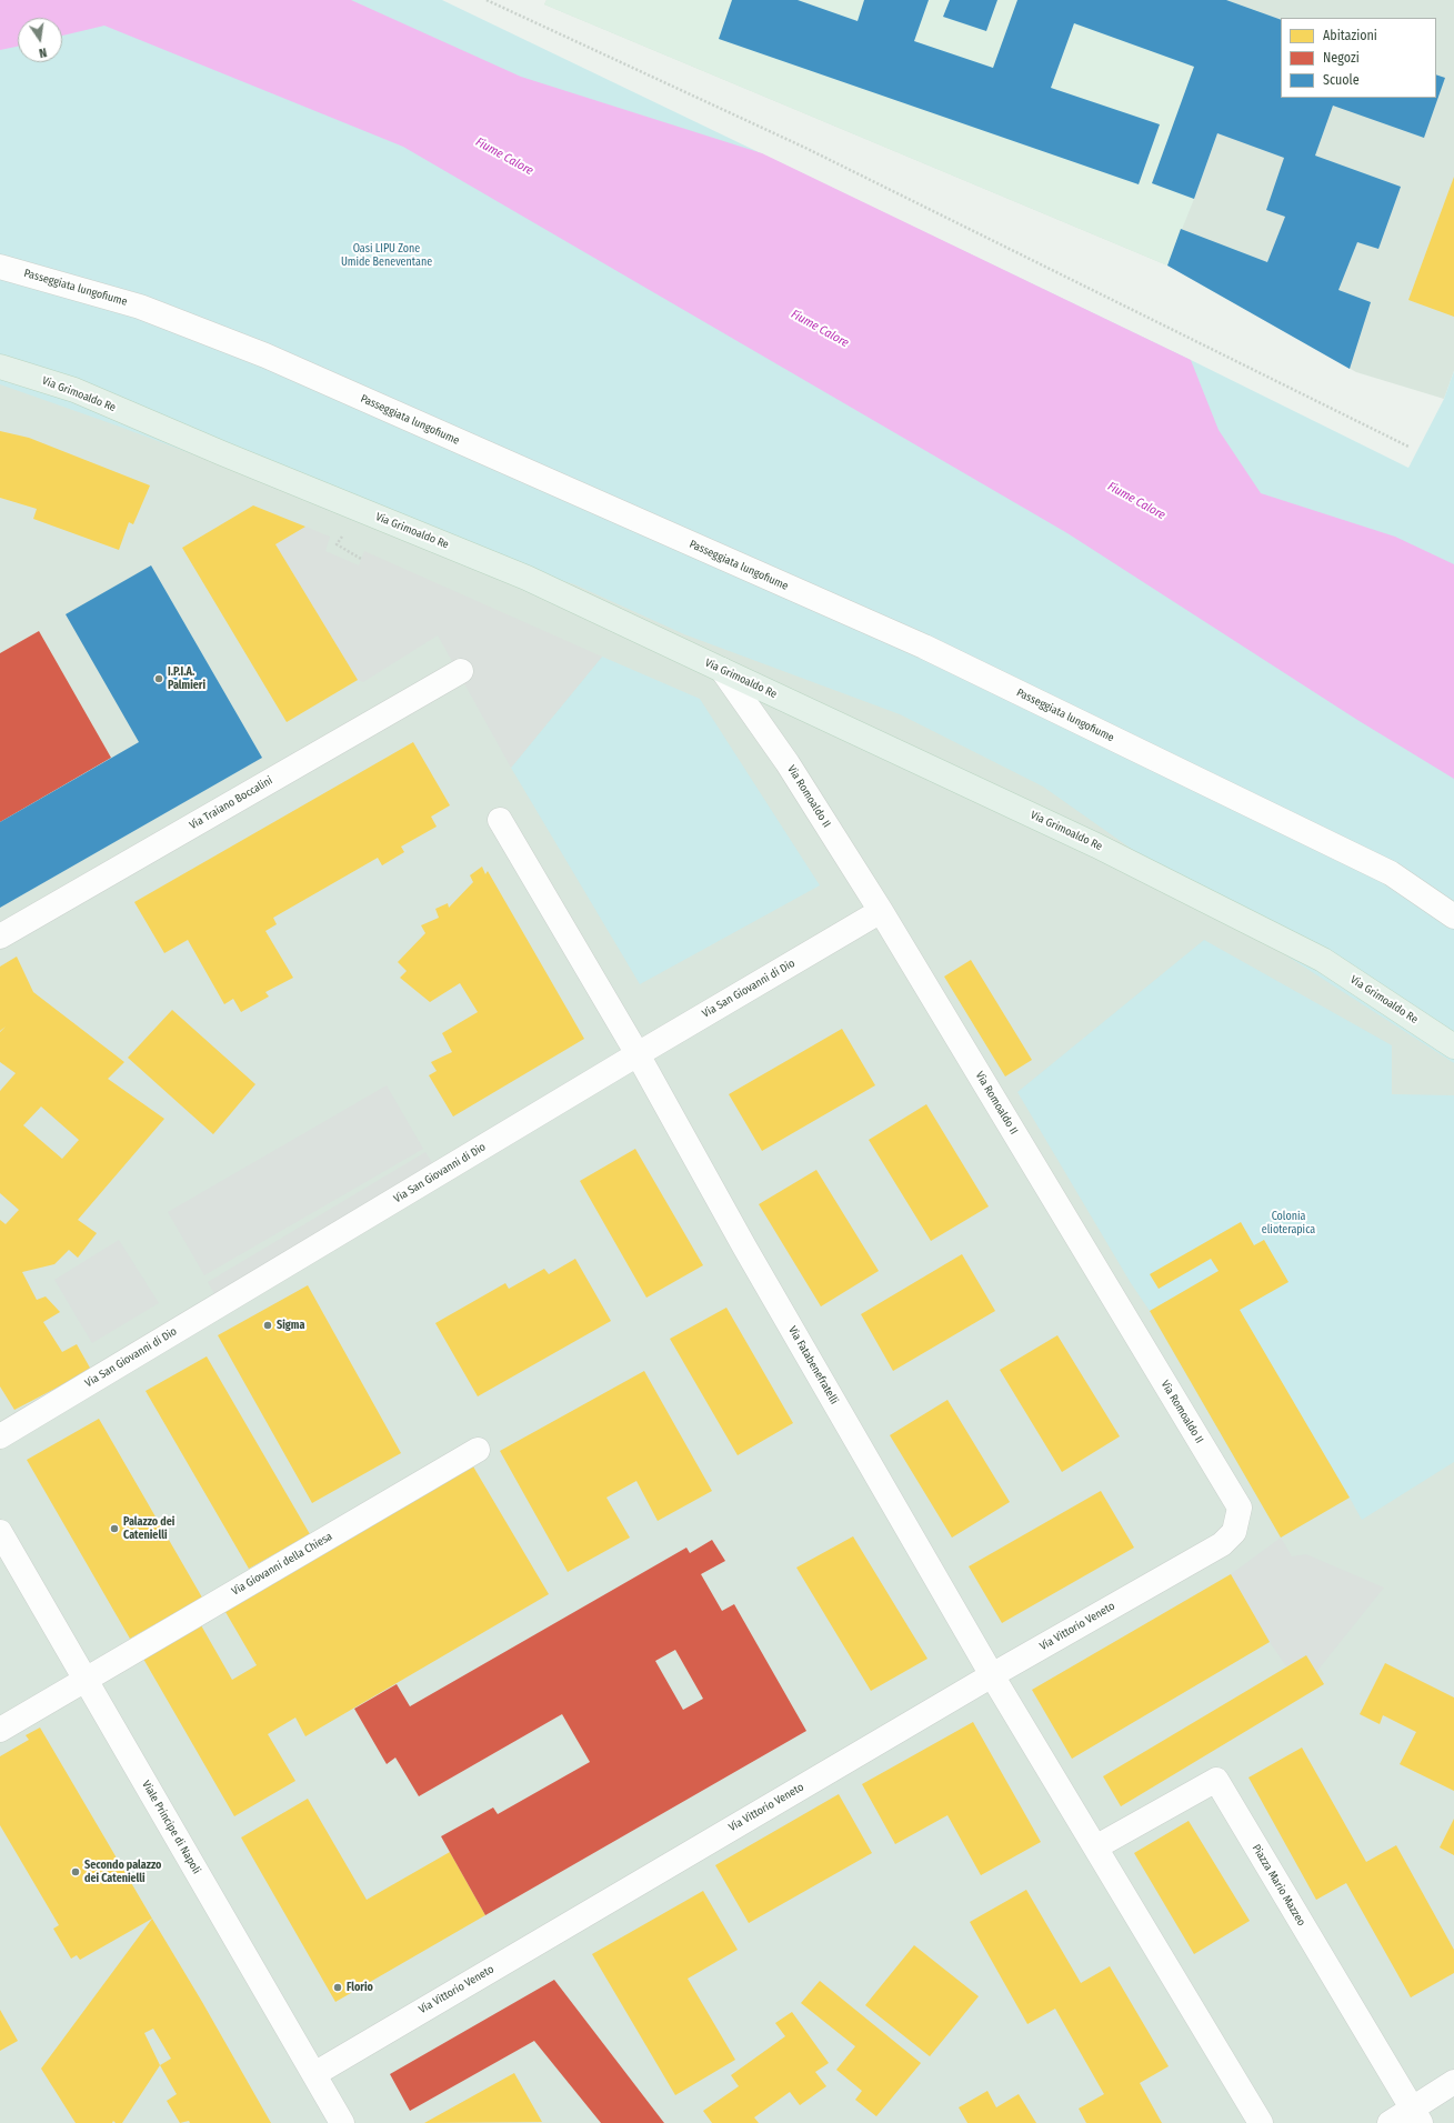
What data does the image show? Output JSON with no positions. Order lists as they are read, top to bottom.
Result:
{
  "streets": {
    "main road": ["Via Grimoaldo Re"],
    "street": [
      "Passeggiata lungofiume",
      "Via Romoaldo II",
      "Via Traiano Boccalini",
      "Via San Giovanni di Dio",
      "Via Fatabenefratelli",
      "Via Giovanni della Chiesa",
      "Via Vittorio Veneto",
      "Viale Principe di Napoli",
      "Piazza Mario Mazzeo"
    ]
  },
  "crossings": [
    ["Via Grimoaldo Re", "Via Romoaldo II"],
    ["Via Romoaldo II", "Via San Giovanni di Dio"],
    ["Via Romoaldo II", "Via Vittorio Veneto"],
    ["Via San Giovanni di Dio", "Via Fatabenefratelli"],
    ["Via Fatabenefratelli", "Via Vittorio Veneto"],
    ["Via Giovanni della Chiesa", "Viale Principe di Napoli"],
    ["Via Vittorio Veneto", "Viale Principe di Napoli"]
  ],
  "water": ["Fiume Calore"],
  "parks": ["Oasi LIPU Zone Umide Beneventane", "Colonia elioterapica"],
  "places": [
    "I.P.I.A. Palmieri",
    "Sigma",
    "Palazzo dei Catenielli",
    "Secondo palazzo dei Catenielli",
    "Florio"
  ],
  "legend": ["Abitazioni", "Negozi", "Scuole"],
  "north": "bottom"
}
